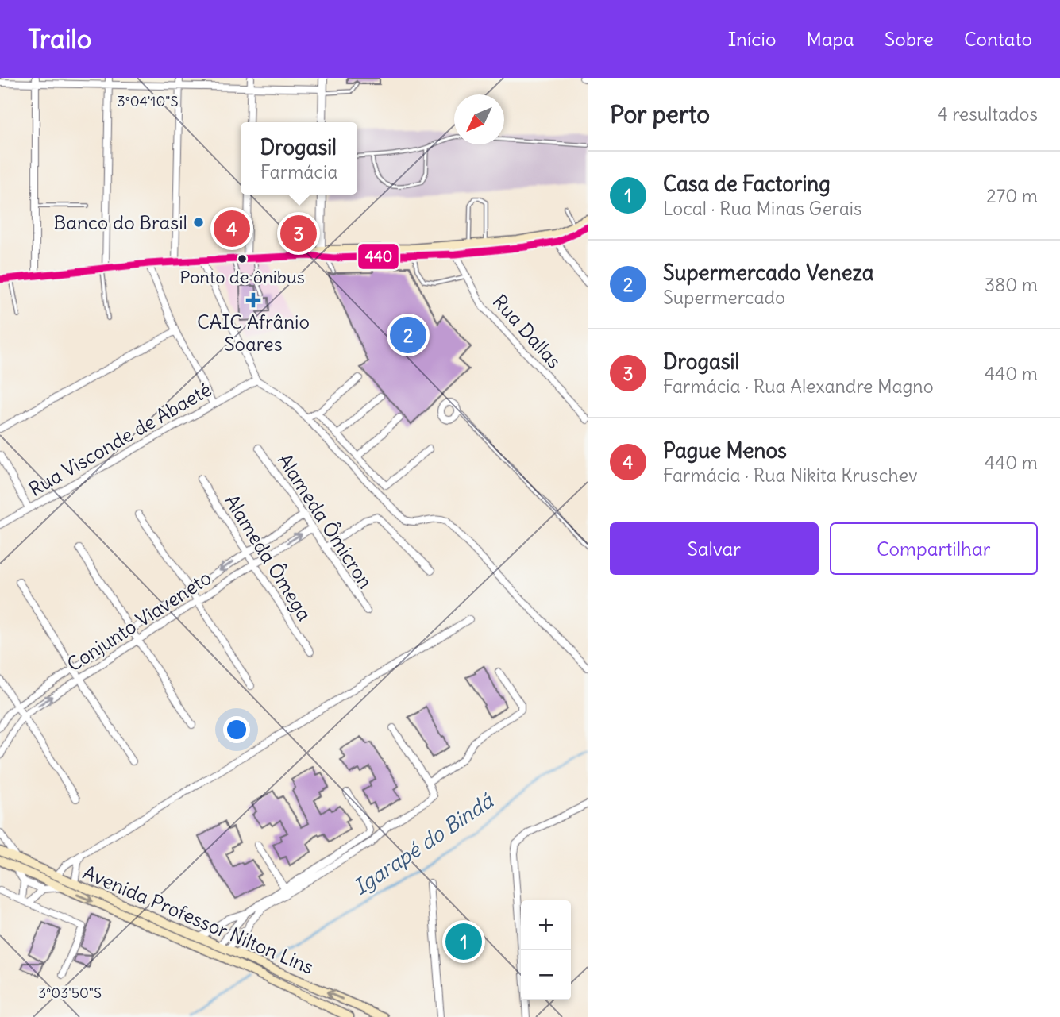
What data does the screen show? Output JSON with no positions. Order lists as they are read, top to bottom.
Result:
{
  "streets": {
    "main road": ["Avenida Professor Nilton Lins"],
    "street": [
      "Rua Dallas",
      "Rua Visconde de Abaeté",
      "Alameda Ômicron",
      "Alameda Ômega",
      "Conjunto Viaveneto"
    ]
  },
  "crossings": [
    ["Alameda Ômicron", "Conjunto Viaveneto"],
    ["Alameda Ômega", "Conjunto Viaveneto"]
  ],
  "water": ["Igarapé do Bindá"],
  "places": {
    "other": ["Banco do Brasil", "Ponto de ônibus"],
    "health": ["CAIC Afrânio Soares"]
  },
  "lines": ["transit line 440"],
  "north": "bottom left",
  "page": {
    "header": "Trailo",
    "nav": [
      "Início",
      "Mapa",
      "Sobre",
      "Contato"
    ],
    "heading": ["Por perto", "4 resultados"],
    "popup": ["Drogasil", "Farmácia"],
    "list": [
      {
        "mark": "1",
        "name": "Casa de Factoring",
        "note": "Local · Rua Minas Gerais",
        "value": "270 m"
      },
      {
        "mark": "2",
        "name": "Supermercado Veneza",
        "note": "Supermercado",
        "value": "380 m"
      },
      {
        "mark": "3",
        "name": "Drogasil",
        "note": "Farmácia · Rua Alexandre Magno",
        "value": "440 m"
      },
      {
        "mark": "4",
        "name": "Pague Menos",
        "note": "Farmácia · Rua Nikita Kruschev",
        "value": "440 m"
      }
    ],
    "pins": [
      "4",
      "3",
      "2",
      "1"
    ],
    "buttons": ["Salvar", "Compartilhar"],
    "map_buttons": ["+", "−"]
  },
  "coordinates": ["3°04'10\"S", "3°03'50\"S"]
}
